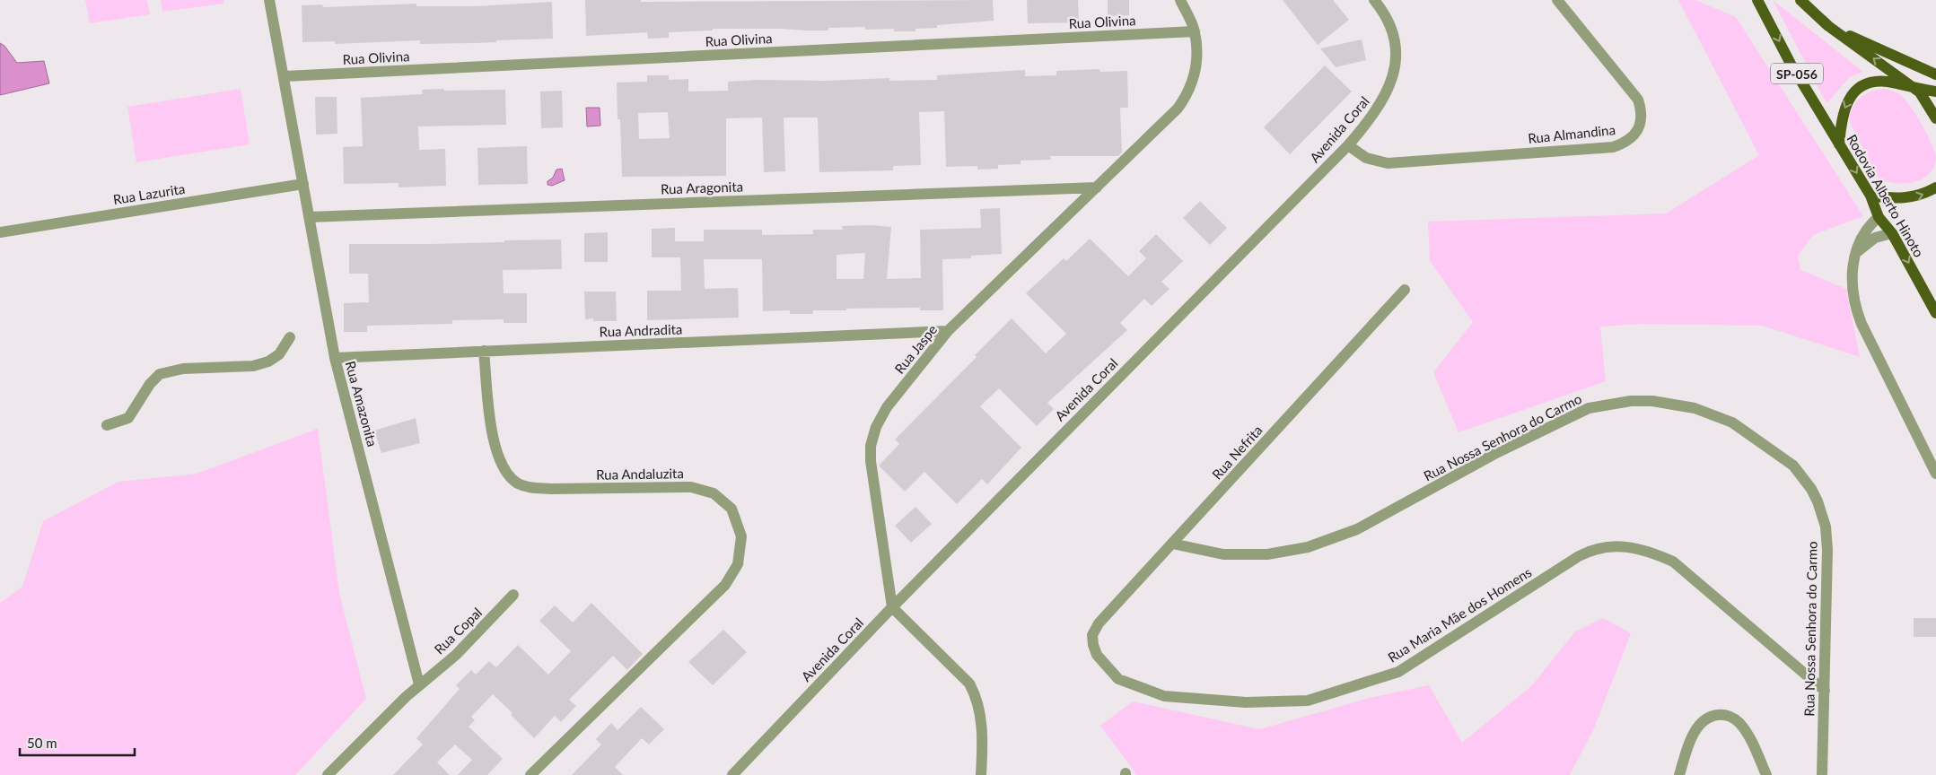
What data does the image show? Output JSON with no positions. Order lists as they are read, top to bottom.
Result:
{
  "streets": {
    "main road": ["SP-056", "Rodovia Alberto Hinoto"],
    "street": [
      "Rua Olivina",
      "Avenida Coral",
      "Rua Almandina",
      "Rua Aragonita",
      "Rua Lazurita",
      "Rua Andradita",
      "Rua Jaspe",
      "Rua Amazonita",
      "Rua Nossa Senhora do Carmo",
      "Rua Nefrita",
      "Rua Andaluzita",
      "Rua Maria Mãe dos Homens",
      "Rua Copal"
    ]
  },
  "crossings": [
    ["Rua Olivina", "Rua Jaspe"],
    ["Rua Olivina", "Rua Amazonita"],
    ["Avenida Coral", "Rua Almandina"],
    ["Avenida Coral", "Rua Jaspe"],
    ["Rua Aragonita", "Rua Jaspe"],
    ["Rua Aragonita", "Rua Amazonita"],
    ["Rua Lazurita", "Rua Amazonita"],
    ["Rua Andradita", "Rua Jaspe"],
    ["Rua Andradita", "Rua Amazonita"],
    ["Rua Andradita", "Rua Andaluzita"],
    ["Rua Amazonita", "Rua Copal"],
    ["Rua Nossa Senhora do Carmo", "Rua Nefrita"],
    ["Rua Nossa Senhora do Carmo", "Rua Maria Mãe dos Homens"],
    ["Rua Nefrita", "Rua Maria Mãe dos Homens"]
  ],
  "scale_bar": "50 m"
}
